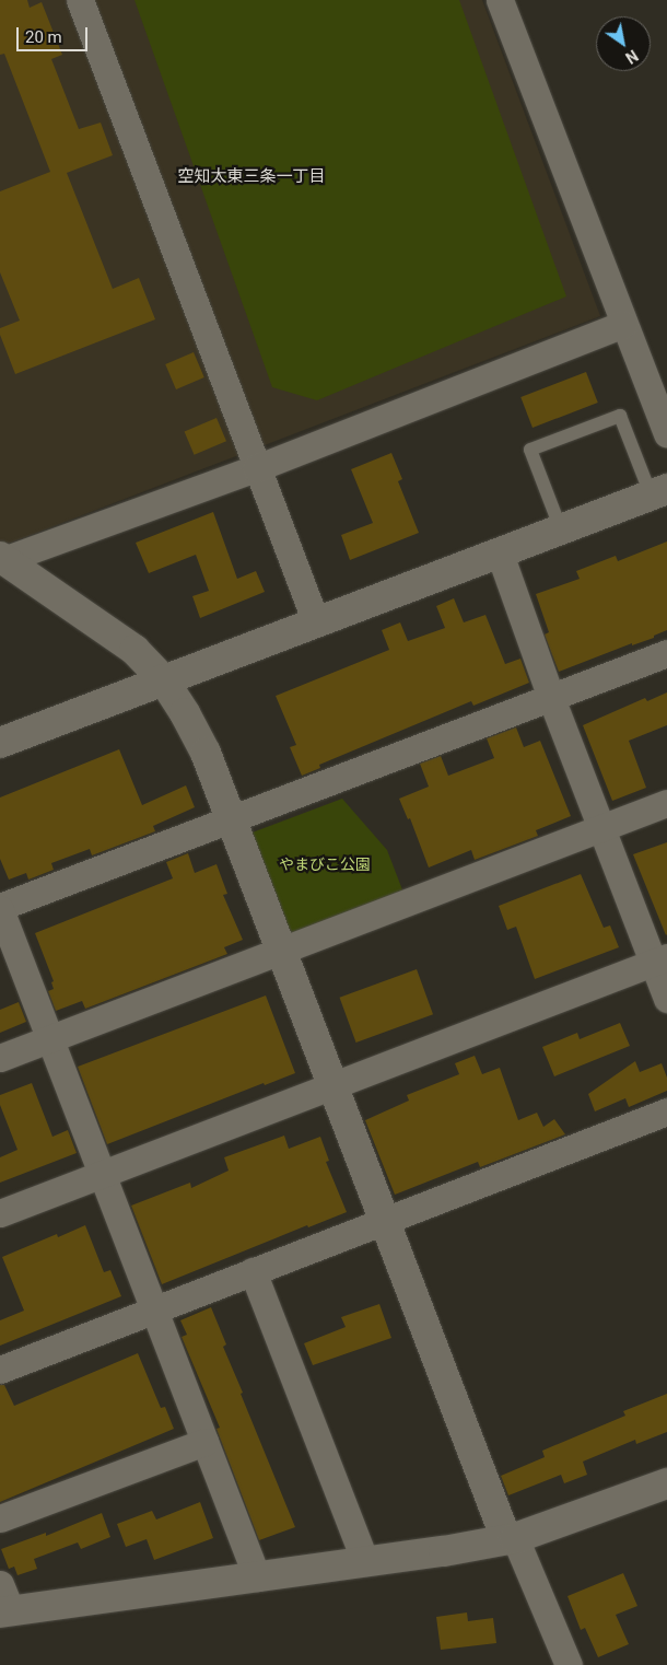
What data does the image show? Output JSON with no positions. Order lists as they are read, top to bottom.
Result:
{
  "districts": ["空知太東三条一丁目"],
  "parks": ["やまびこ公園"],
  "scale_bar": "20 m",
  "north": "bottom right"
}
